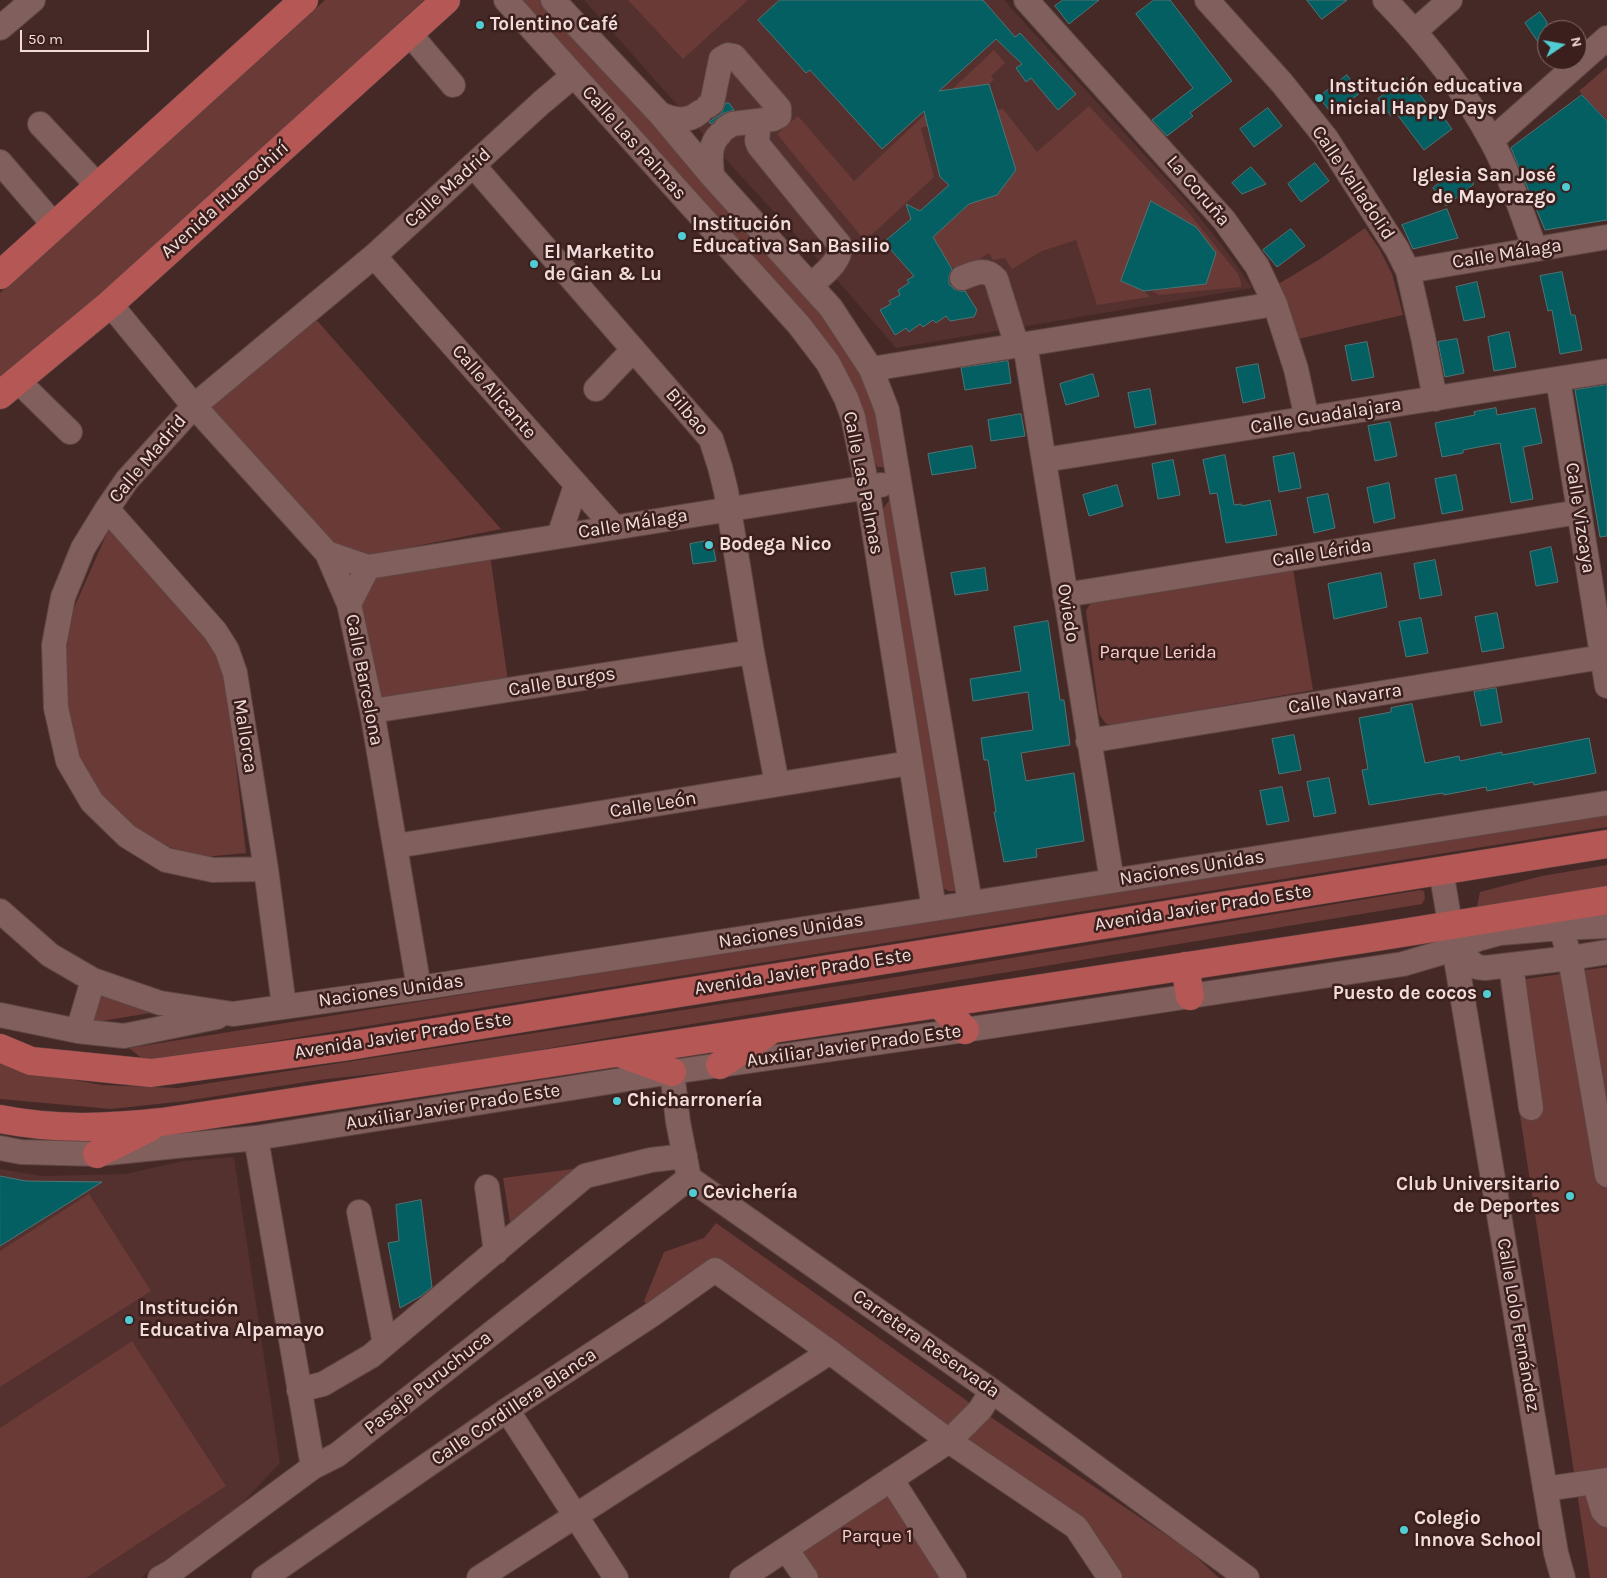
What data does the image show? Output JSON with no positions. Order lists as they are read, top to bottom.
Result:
{
  "streets": {
    "main road": ["Avenida Huarochirí", "Avenida Javier Prado Este"],
    "street": [
      "Calle Las Palmas",
      "Calle Valladolid",
      "Calle Madrid",
      "La Coruña",
      "Calle Málaga",
      "Calle Alicante",
      "Bilbao",
      "Calle Guadalajara",
      "Calle Vizcaya",
      "Calle Lérida",
      "Oviedo",
      "Calle Barcelona",
      "Calle Burgos",
      "Calle Navarra",
      "Mallorca",
      "Calle León",
      "Naciones Unidas",
      "Auxiliar Javier Prado Este",
      "Calle Lolo Fernández",
      "Carretera Reservada",
      "Pasaje Puruchuca",
      "Calle Cordillera Blanca"
    ]
  },
  "crossings": [
    ["Calle Las Palmas", "Calle Madrid"],
    ["Calle Las Palmas", "Calle Málaga"],
    ["Calle Las Palmas", "Calle León"],
    ["Calle Las Palmas", "Naciones Unidas"],
    ["Calle Valladolid", "Calle Málaga"],
    ["Calle Valladolid", "Calle Guadalajara"],
    ["Calle Madrid", "Calle Alicante"],
    ["Calle Madrid", "Bilbao"],
    ["Calle Madrid", "Mallorca"],
    ["La Coruña", "Calle Guadalajara"],
    ["Calle Málaga", "Calle Alicante"],
    ["Calle Málaga", "Bilbao"],
    ["Calle Málaga", "Calle Barcelona"],
    ["Bilbao", "Calle Burgos"],
    ["Bilbao", "Calle León"],
    ["Calle Guadalajara", "Calle Vizcaya"],
    ["Calle Guadalajara", "Oviedo"],
    ["Calle Vizcaya", "Calle Lérida"],
    ["Calle Vizcaya", "Calle Navarra"],
    ["Calle Lérida", "Oviedo"],
    ["Oviedo", "Calle Navarra"],
    ["Oviedo", "Naciones Unidas"],
    ["Calle Barcelona", "Calle Burgos"],
    ["Calle Barcelona", "Calle León"],
    ["Calle Barcelona", "Naciones Unidas"],
    ["Mallorca", "Naciones Unidas"],
    ["Auxiliar Javier Prado Este", "Calle Lolo Fernández"],
    ["Carretera Reservada", "Pasaje Puruchuca"]
  ],
  "parks": ["Parque Lerida", "Parque 1"],
  "places": [
    "Tolentino Café",
    "Institución educativa inicial Happy Days",
    "Iglesia San José de Mayorazgo",
    "Institución Educativa San Basilio",
    "El Marketito de Gian & Lu",
    "Bodega Nico",
    "Puesto de cocos",
    "Chicharronería",
    "Cevichería",
    "Club Universitario de Deportes",
    "Institución Educativa Alpamayo",
    "Colegio Innova School"
  ],
  "scale_bar": "50 m",
  "north": "right"
}
